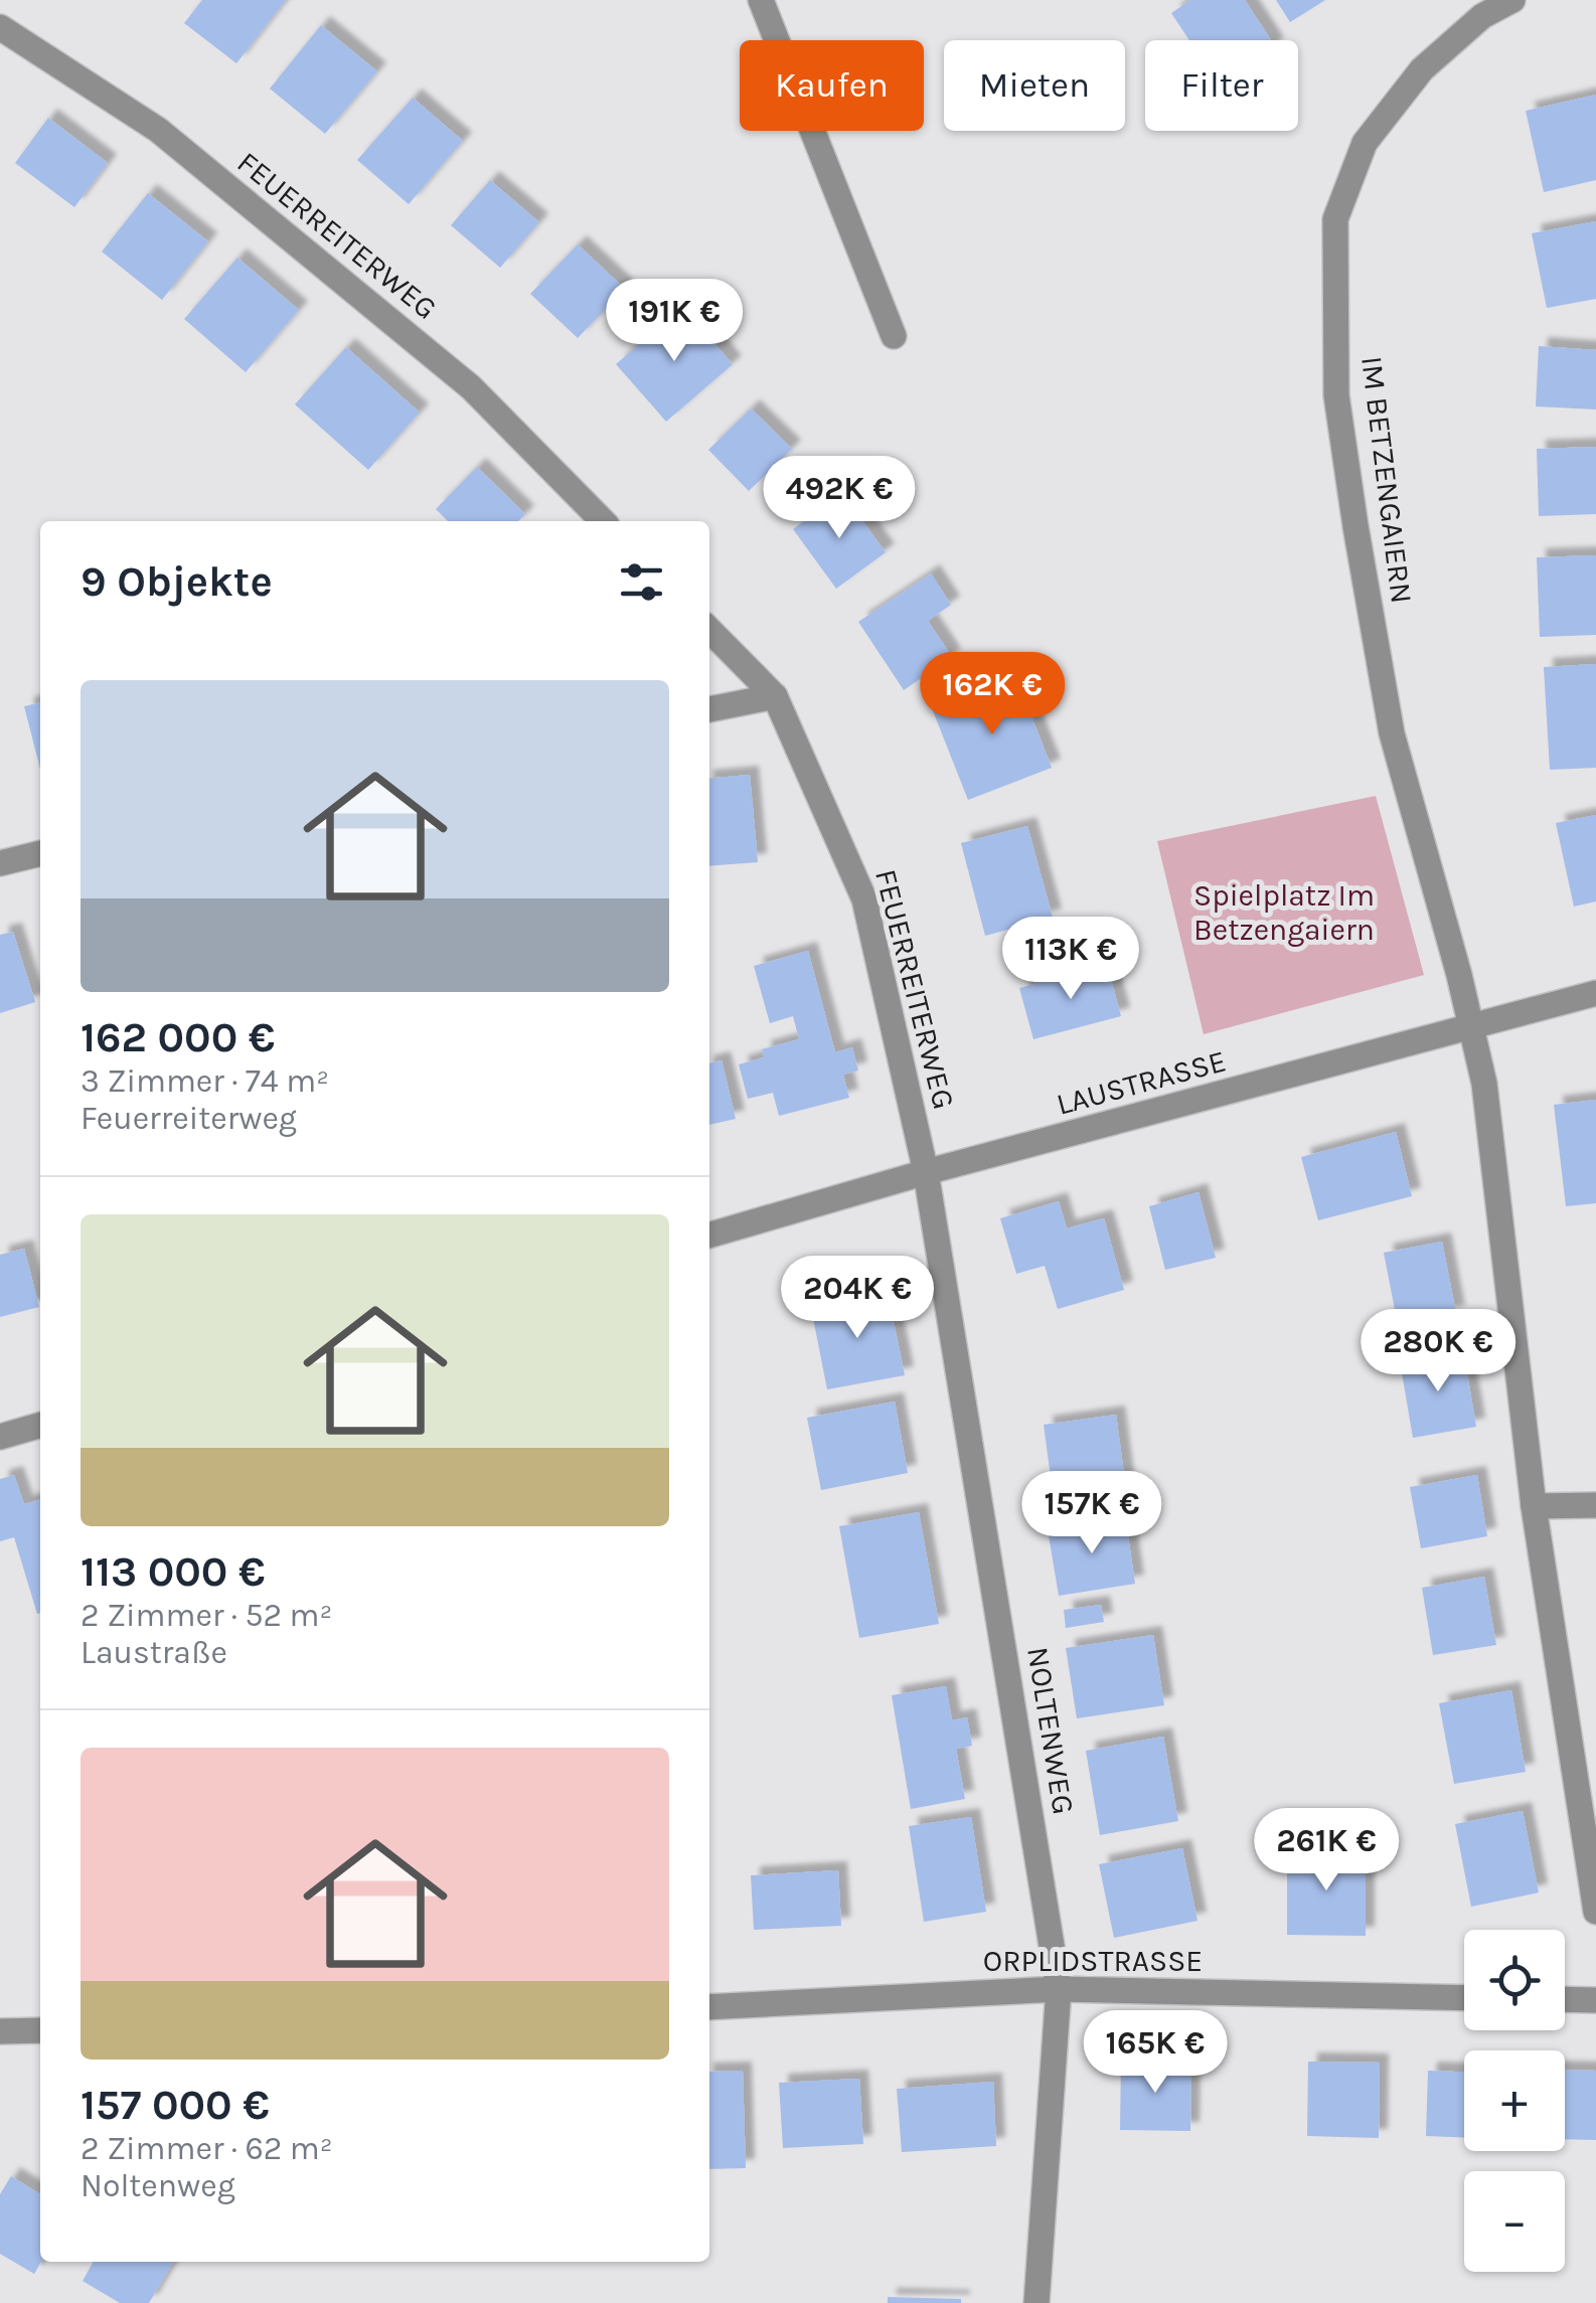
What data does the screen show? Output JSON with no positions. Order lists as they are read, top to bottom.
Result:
{
  "streets": {
    "street": [
      "FEUERREITERWEG",
      "IM BETZENGAIERN",
      "LAUSTRASSE",
      "NOLTENWEG",
      "ORPLIDSTRASSE"
    ]
  },
  "crossings": [
    ["FEUERREITERWEG", "LAUSTRASSE"],
    ["FEUERREITERWEG", "NOLTENWEG"],
    ["IM BETZENGAIERN", "LAUSTRASSE"],
    ["LAUSTRASSE", "NOLTENWEG"],
    ["NOLTENWEG", "ORPLIDSTRASSE"]
  ],
  "parks": ["Spielplatz Im Betzengaiern"],
  "page": {
    "chip": ["Kaufen", "Mieten", "Filter"],
    "price": [
      "191K €",
      "492K €",
      "162K €",
      "113K €",
      "204K €",
      "280K €",
      "157K €",
      "261K €",
      "165K €"
    ],
    "heading": "9 Objekte",
    "list": [
      {
        "name": "162 000 €",
        "note": "3 Zimmer · 74 m² · Feuerreiterweg"
      },
      {
        "name": "113 000 €",
        "note": "2 Zimmer · 52 m² · Laustraße"
      },
      {
        "name": "157 000 €",
        "note": "2 Zimmer · 62 m² · Noltenweg"
      }
    ],
    "map_buttons": ["+", "−"]
  }
}
